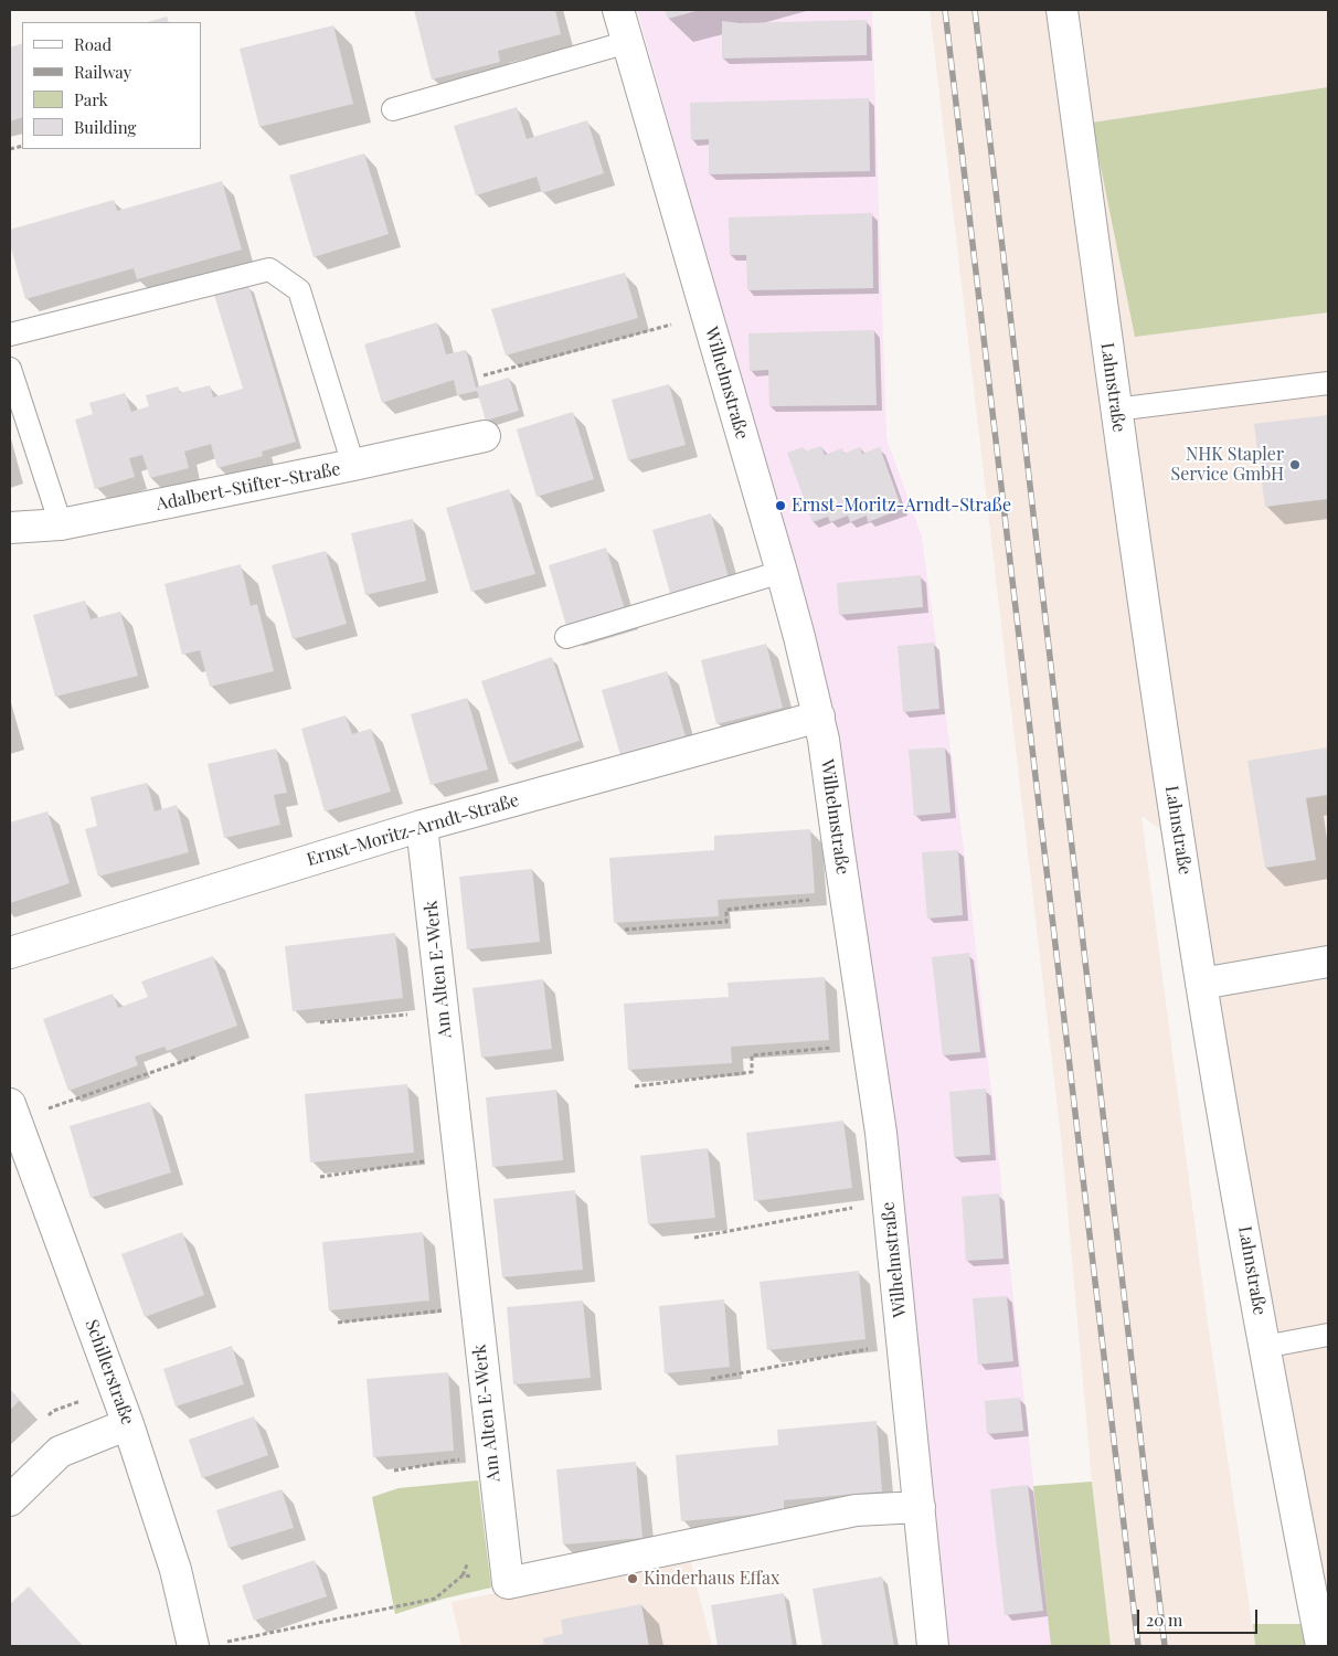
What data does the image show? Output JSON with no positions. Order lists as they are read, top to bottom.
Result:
{
  "streets": {
    "street": [
      "Wilhelmstraße",
      "Lahnstraße",
      "Adalbert-Stifter-Straße",
      "Ernst-Moritz-Arndt-Straße",
      "Am Alten E-Werk",
      "Schillerstraße"
    ]
  },
  "crossings": [
    ["Wilhelmstraße", "Ernst-Moritz-Arndt-Straße"],
    ["Ernst-Moritz-Arndt-Straße", "Am Alten E-Werk"]
  ],
  "places": ["NHK Stapler Service GmbH", "Ernst-Moritz-Arndt-Straße", "Kinderhaus Effax"],
  "legend": [
    "Road",
    "Railway",
    "Park",
    "Building"
  ],
  "scale_bar": "20 m"
}
